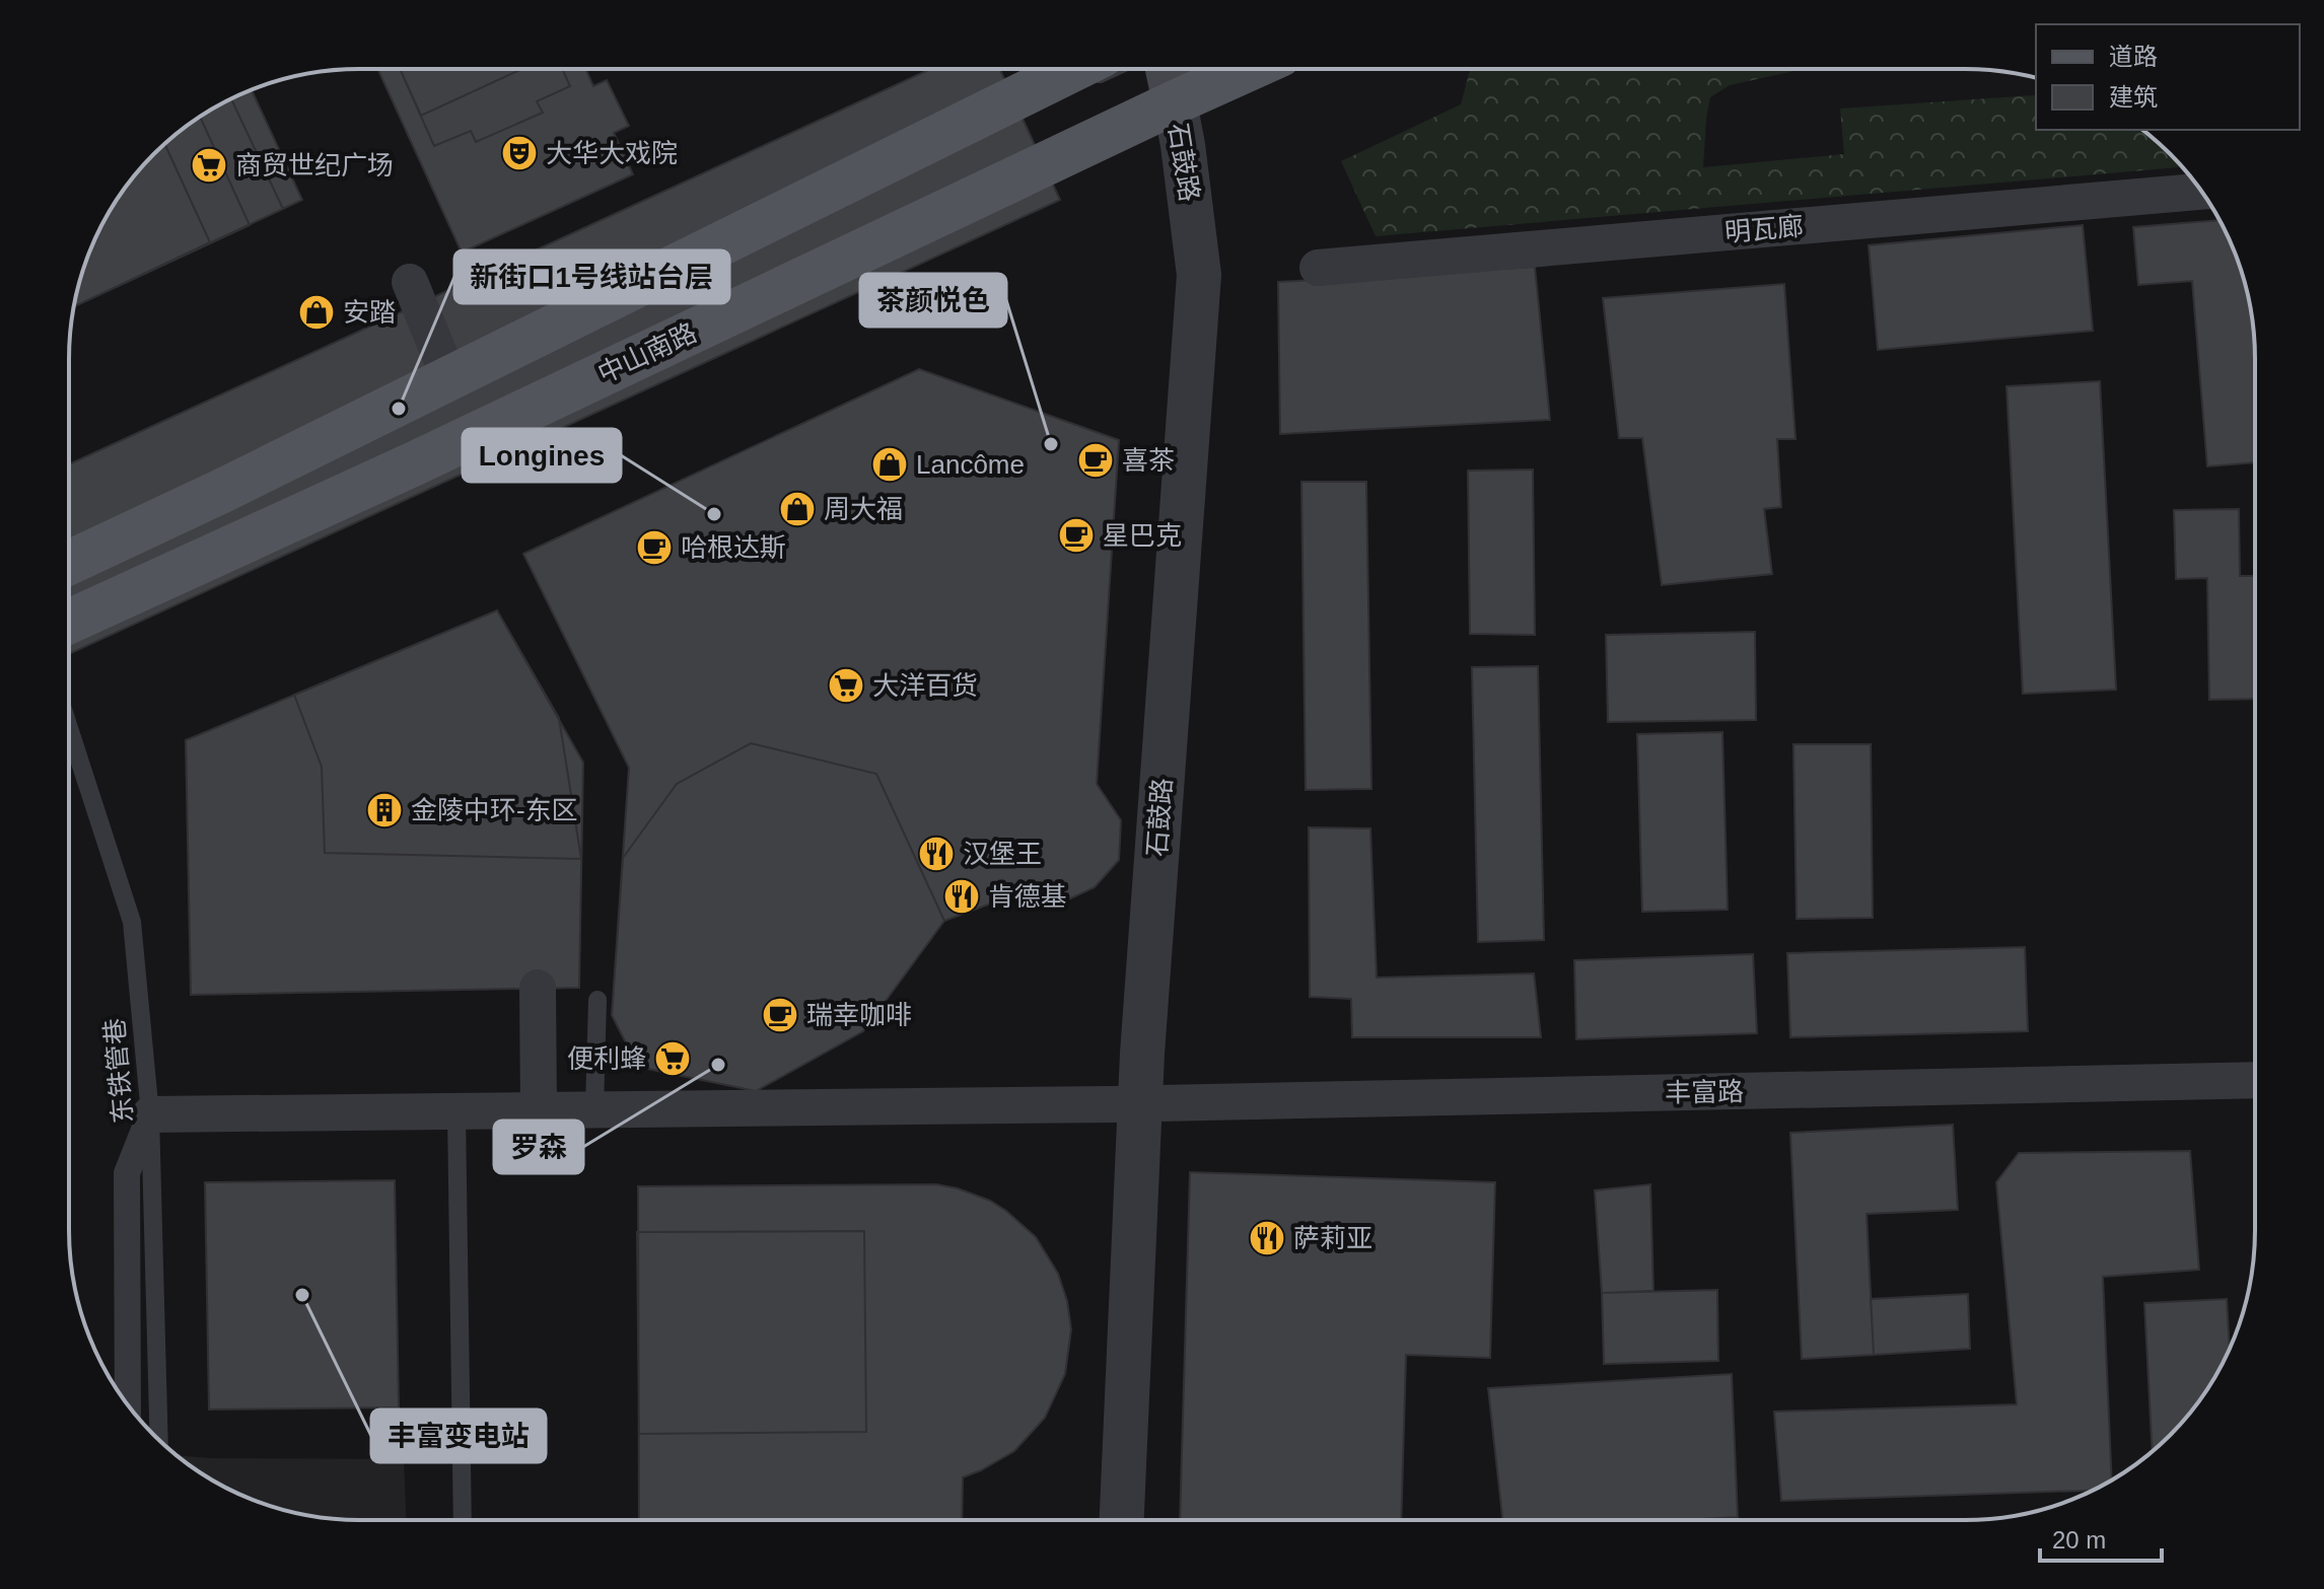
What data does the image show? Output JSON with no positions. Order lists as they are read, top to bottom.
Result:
{
  "streets": {
    "main road": ["中山南路"],
    "street": ["石鼓路", "明瓦廊", "丰富路"],
    "lane": ["东铁管巷"]
  },
  "crossings": [
    ["石鼓路", "中山南路"],
    ["石鼓路", "丰富路"],
    ["东铁管巷", "丰富路"]
  ],
  "places": {
    "theatre": ["大华大戏院"],
    "supermarket": ["商贸世纪广场", "大洋百货", "便利蜂"],
    "shop": ["安踏", "Lancôme", "周大福"],
    "other": [
      "新街口1号线站台层",
      "茶颜悦色",
      "Longines",
      "罗森",
      "丰富变电站"
    ],
    "cafe": [
      "喜茶",
      "星巴克",
      "哈根达斯",
      "瑞幸咖啡"
    ],
    "building": ["金陵中环-东区"],
    "restaurant": ["汉堡王", "肯德基", "萨莉亚"]
  },
  "legend": ["道路", "建筑"],
  "scale_bar": "20 m"
}
